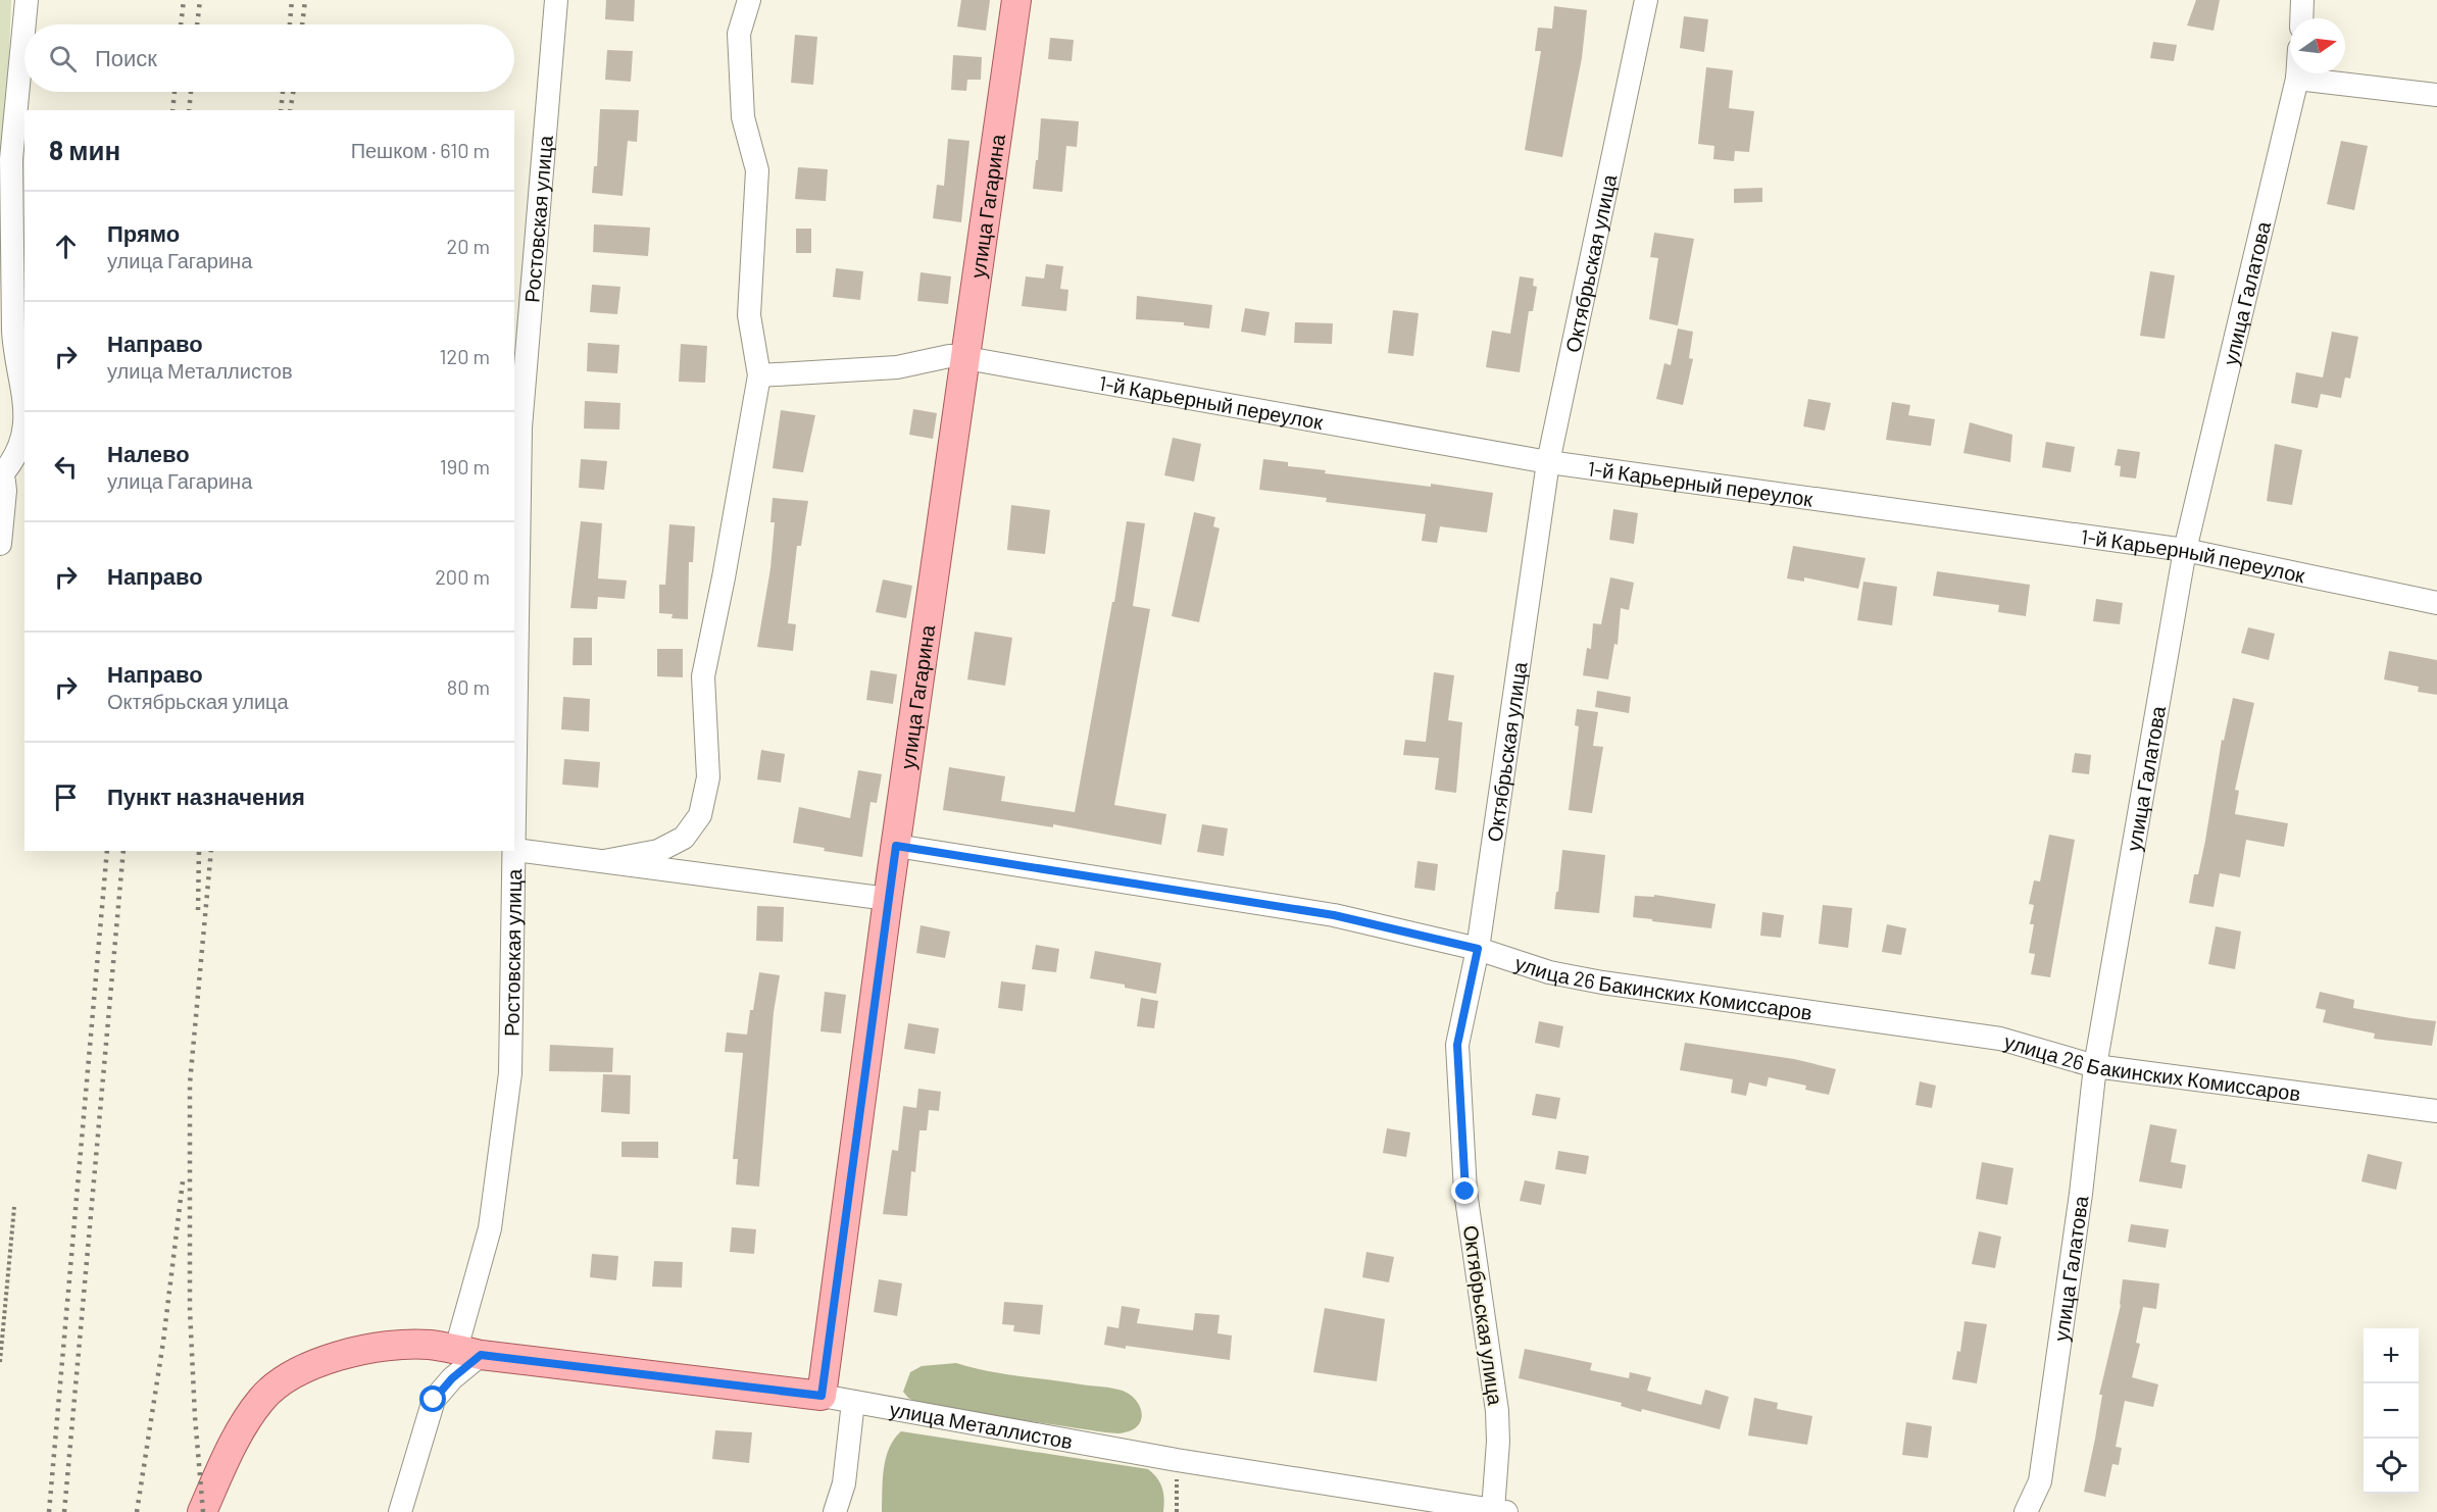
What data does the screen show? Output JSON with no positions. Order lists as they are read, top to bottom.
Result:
{
  "streets": {
    "main road": ["улица Гагарина", "улица Металлистов"],
    "street": [
      "Ростовская улица",
      "Октябрьская улица",
      "улица Галатова",
      "1-й Карьерный переулок",
      "улица 26 Бакинских Комиссаров"
    ]
  },
  "crossings": [
    ["улица Гагарина", "1-й Карьерный переулок"],
    ["улица Гагарина", "улица 26 Бакинских Комиссаров"],
    ["улица Гагарина", "улица Металлистов"],
    ["Ростовская улица", "улица Металлистов"],
    ["Октябрьская улица", "1-й Карьерный переулок"],
    ["Октябрьская улица", "улица 26 Бакинских Комиссаров"],
    ["Октябрьская улица", "улица Металлистов"],
    ["улица Галатова", "1-й Карьерный переулок"],
    ["улица Галатова", "улица 26 Бакинских Комиссаров"]
  ],
  "north": "right",
  "page": {
    "search": "Поиск",
    "heading": ["8 мин", "Пешком · 610 m"],
    "list": [
      ["Прямо", "улица Гагарина", "20 m"],
      ["Направо", "улица Металлистов", "120 m"],
      ["Налево", "улица Гагарина", "190 m"],
      ["Направо", "200 m"],
      ["Направо", "Октябрьская улица", "80 m"],
      "Пункт назначения"
    ],
    "map_buttons": ["+", "−"]
  }
}
